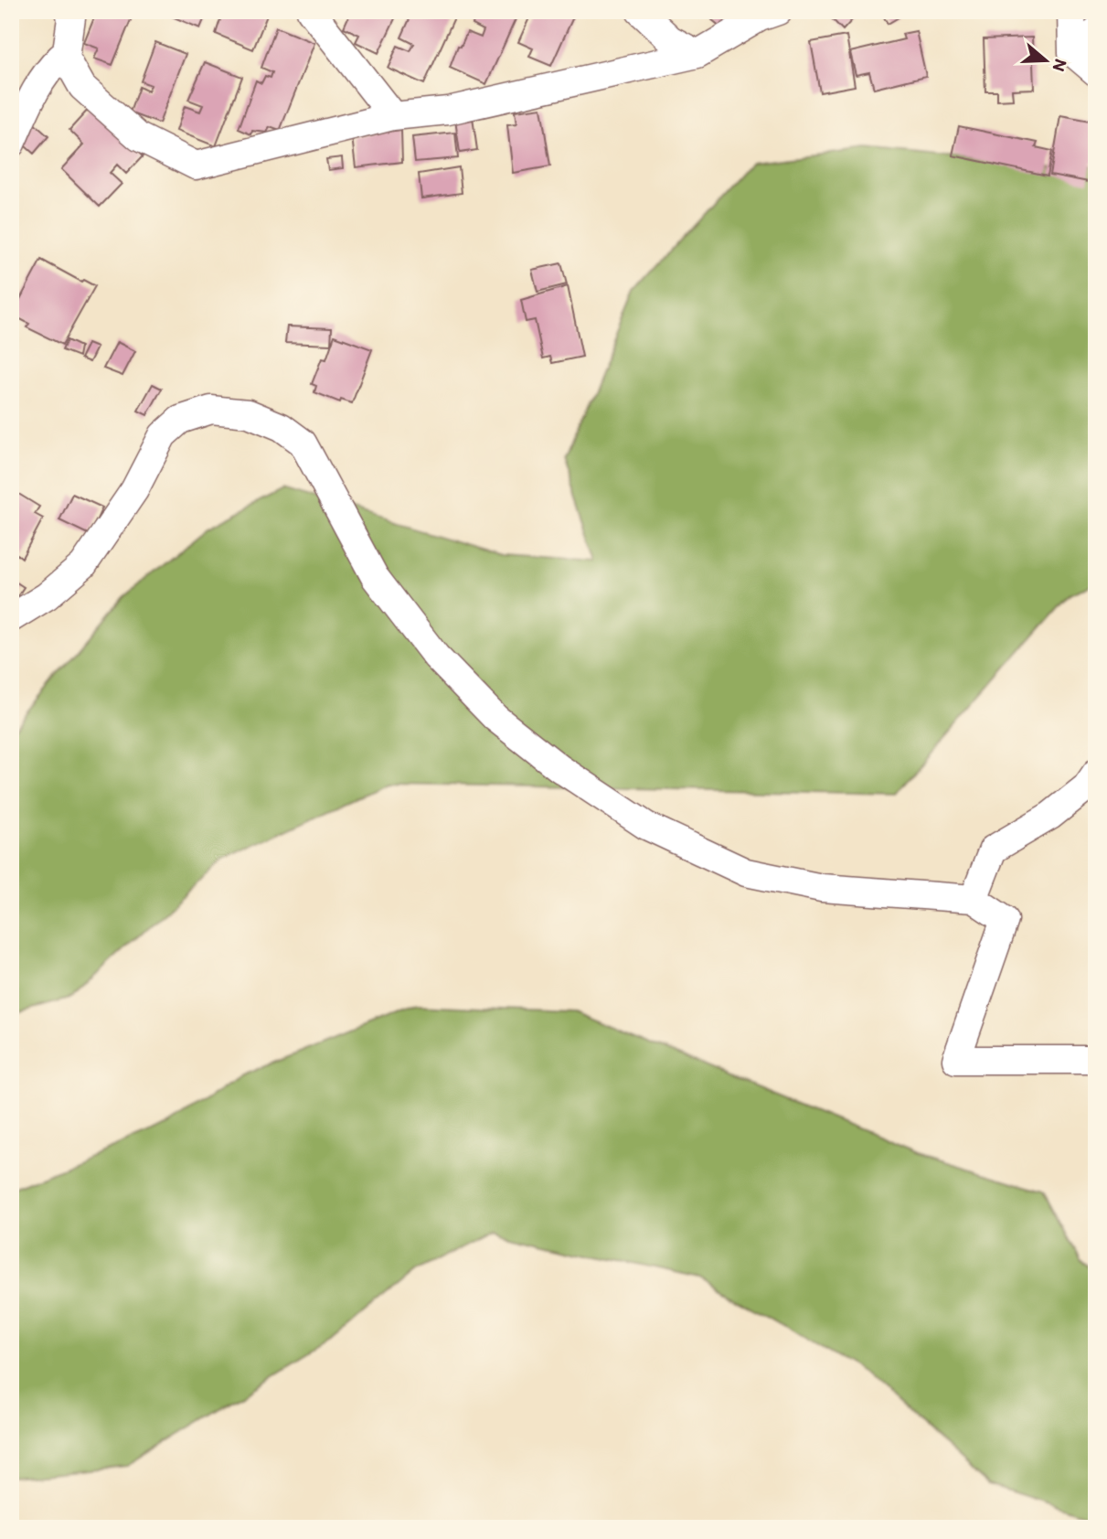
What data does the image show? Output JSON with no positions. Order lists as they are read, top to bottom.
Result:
{
  "north": "right"
}
